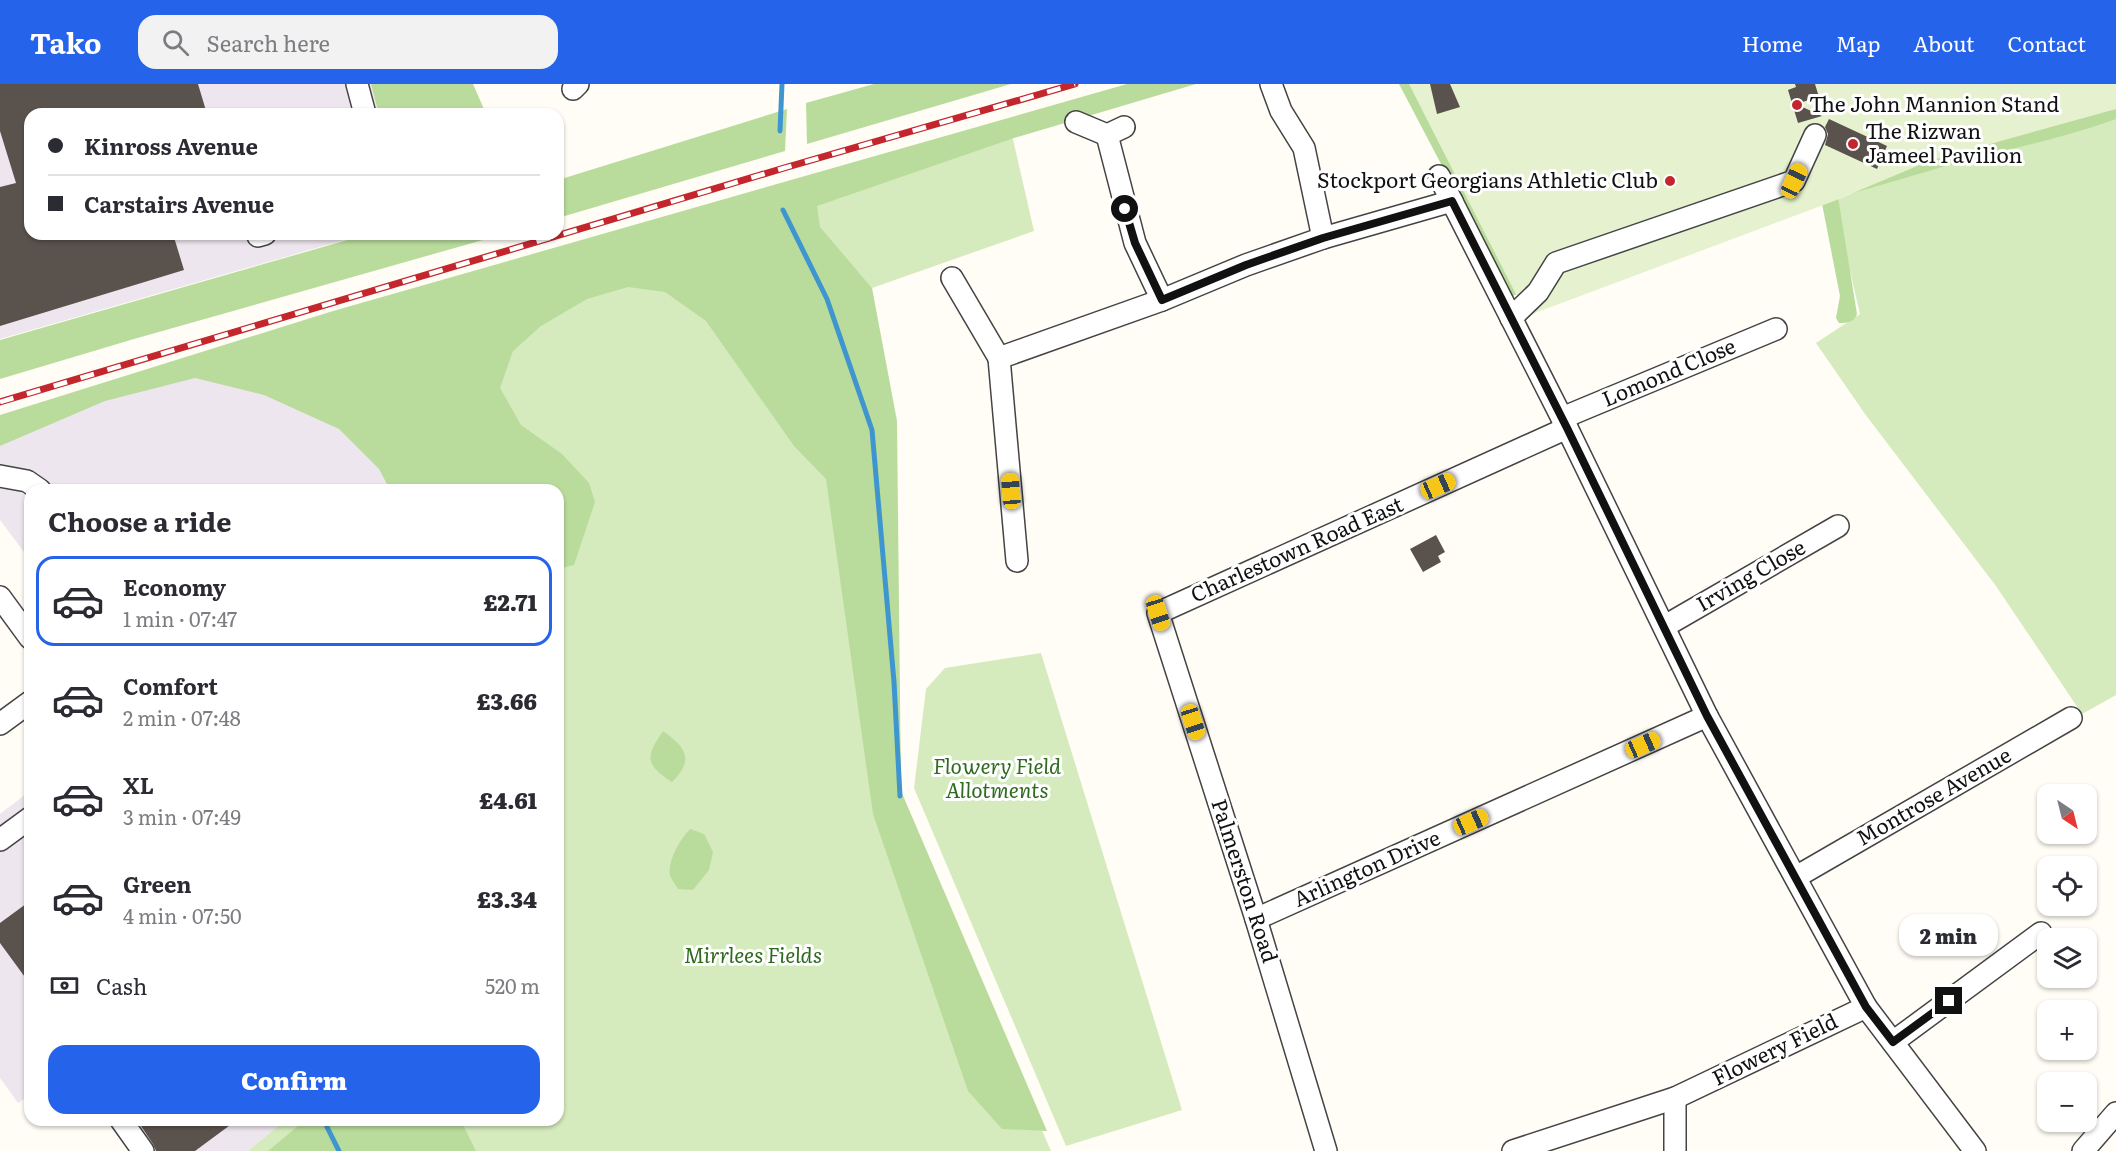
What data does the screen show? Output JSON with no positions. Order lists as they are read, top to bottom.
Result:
{
  "streets": {
    "street": [
      "Lomond Close",
      "Charlestown Road East",
      "Irving Close",
      "Montrose Avenue",
      "Arlington Drive",
      "Palmerston Road",
      "Flowery Field"
    ]
  },
  "crossings": [
    ["Lomond Close", "Charlestown Road East"],
    ["Charlestown Road East", "Palmerston Road"],
    ["Arlington Drive", "Palmerston Road"]
  ],
  "parks": ["Flowery Field Allotments", "Mirrlees Fields"],
  "places": ["The John Mannion Stand", "The Rizwan Jameel Pavilion", "Stockport Georgians Athletic Club"],
  "north": "bottom right",
  "page": {
    "header": "Tako",
    "search": "Search here",
    "nav": [
      "Home",
      "Map",
      "About",
      "Contact"
    ],
    "banner": ["Kinross Avenue", "Carstairs Avenue"],
    "heading": "Choose a ride",
    "list": [
      {
        "name": "Economy",
        "note": "1 min · 07:47",
        "value": "£2.71"
      },
      {
        "name": "Comfort",
        "note": "2 min · 07:48",
        "value": "£3.66"
      },
      {
        "name": "XL",
        "note": "3 min · 07:49",
        "value": "£4.61"
      },
      {
        "name": "Green",
        "note": "4 min · 07:50",
        "value": "£3.34"
      }
    ],
    "map_buttons": ["+", "−"],
    "bubble": "2 min",
    "pay": ["Cash", "520 m"],
    "buttons": "Confirm"
  }
}
